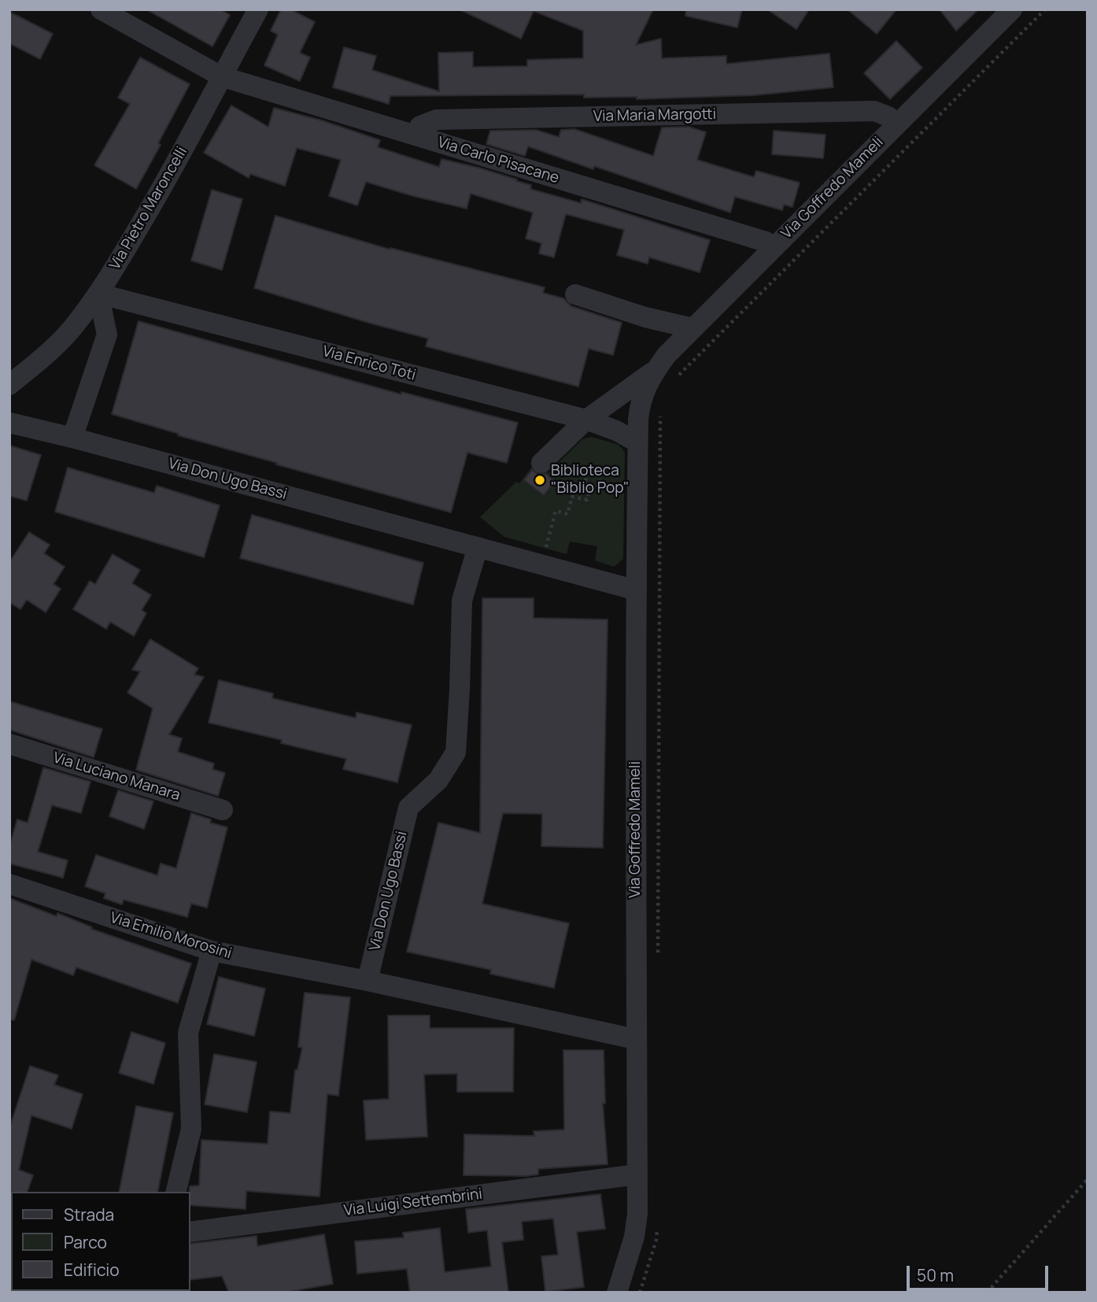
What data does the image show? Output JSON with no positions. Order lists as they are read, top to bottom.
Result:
{
  "streets": {
    "street": [
      "Via Maria Margotti",
      "Via Carlo Pisacane",
      "Via Goffredo Mameli",
      "Via Pietro Maroncelli",
      "Via Enrico Toti",
      "Via Don Ugo Bassi",
      "Via Luciano Manara",
      "Via Emilio Morosini",
      "Via Luigi Settembrini"
    ]
  },
  "crossings": [
    ["Via Maria Margotti", "Via Carlo Pisacane"],
    ["Via Maria Margotti", "Via Goffredo Mameli"],
    ["Via Carlo Pisacane", "Via Goffredo Mameli"],
    ["Via Carlo Pisacane", "Via Pietro Maroncelli"],
    ["Via Goffredo Mameli", "Via Enrico Toti"],
    ["Via Goffredo Mameli", "Via Don Ugo Bassi"],
    ["Via Goffredo Mameli", "Via Luigi Settembrini"],
    ["Via Pietro Maroncelli", "Via Enrico Toti"],
    ["Via Don Ugo Bassi", "Via Emilio Morosini"]
  ],
  "places": ["Biblioteca \"Biblio Pop\""],
  "legend": ["Strada", "Parco", "Edificio"],
  "scale_bar": "50 m"
}
